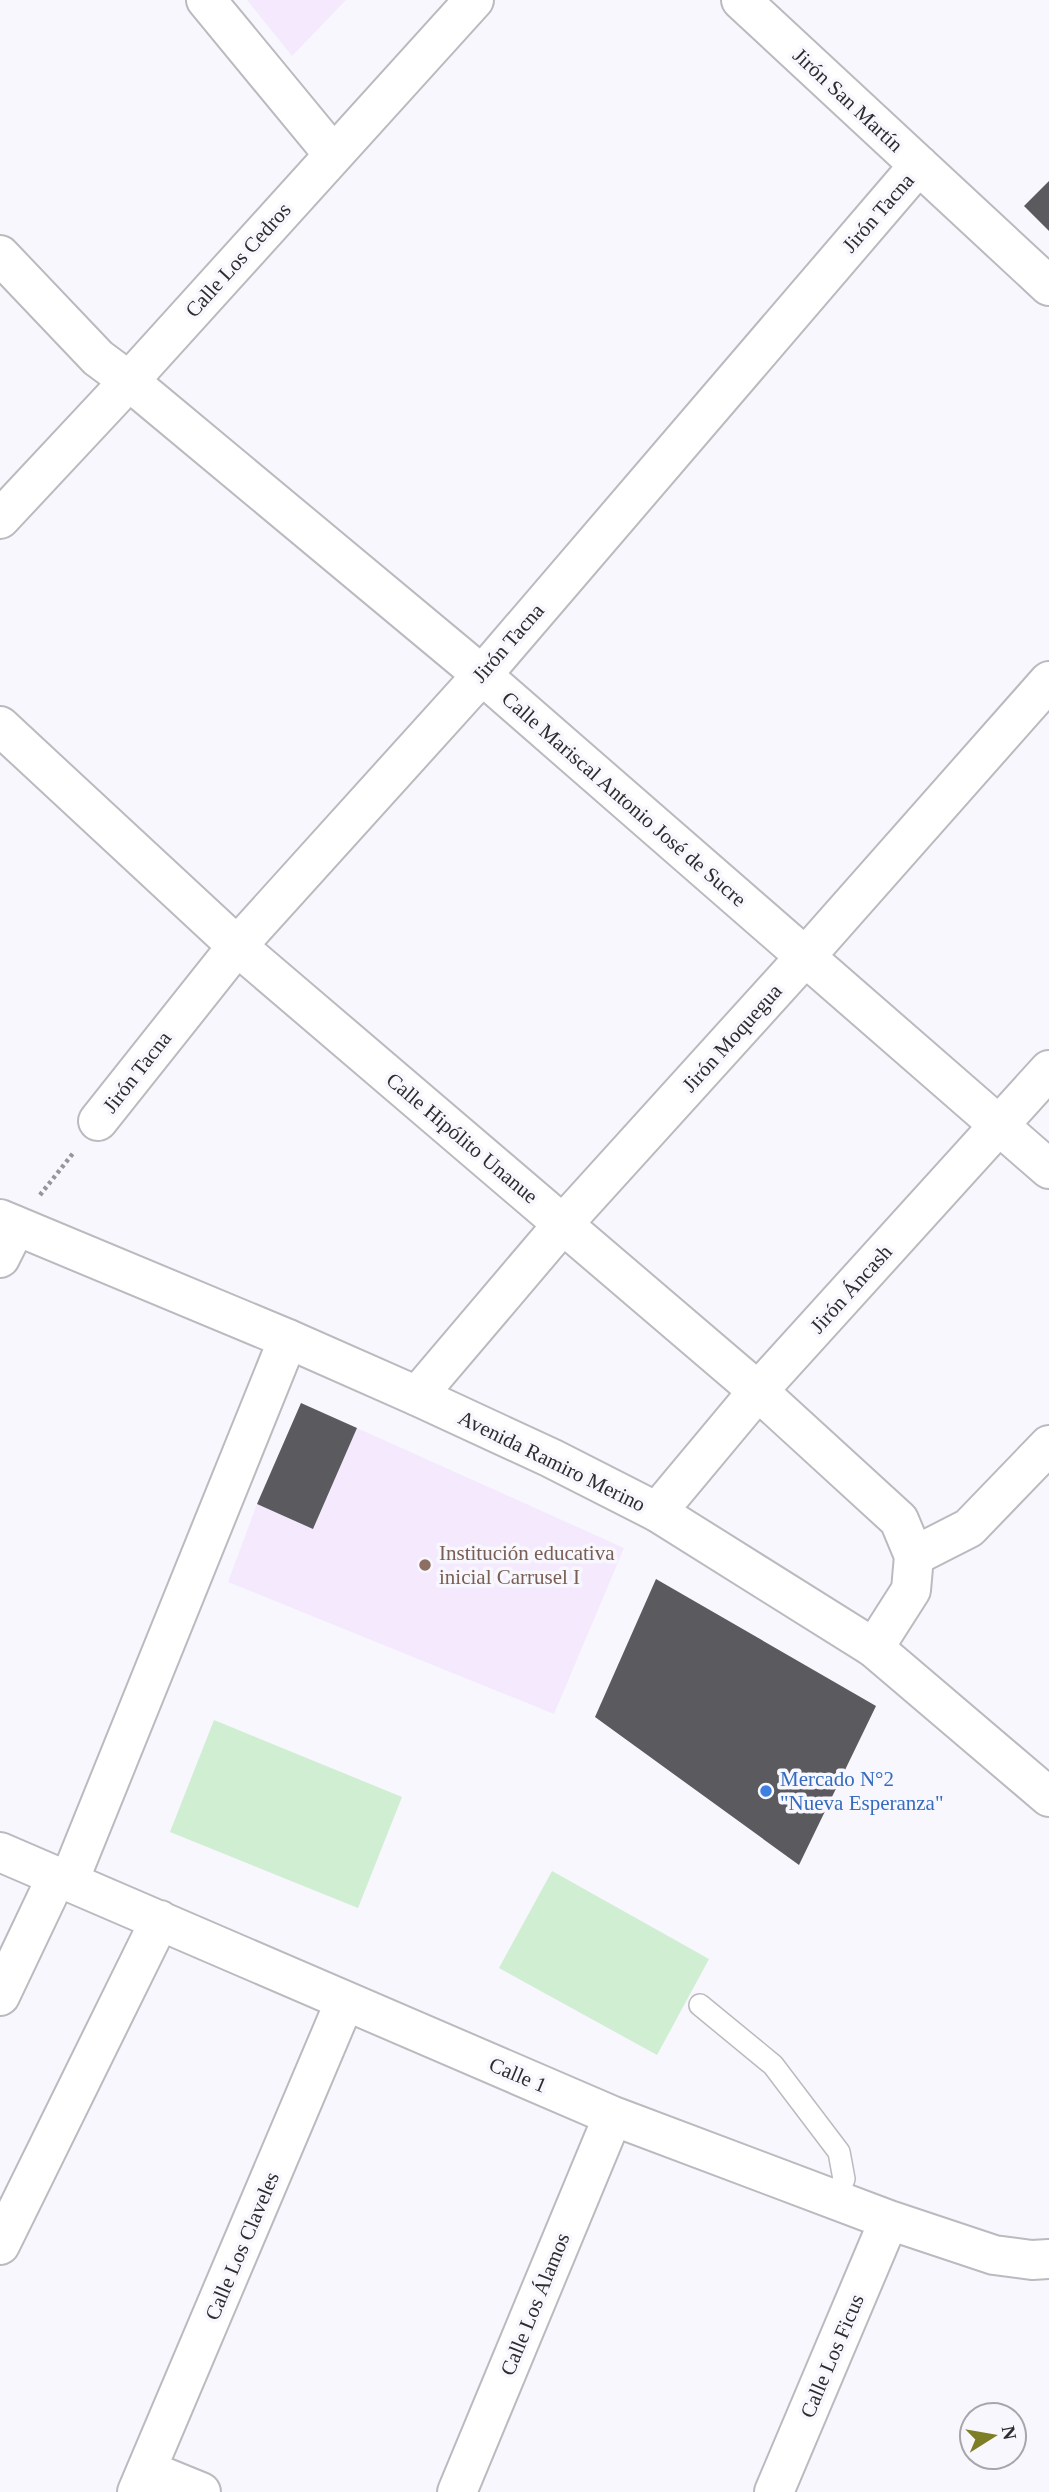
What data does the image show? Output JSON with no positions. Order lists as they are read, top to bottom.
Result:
{
  "streets": {
    "street": [
      "Jirón San Martín",
      "Jirón Tacna",
      "Calle Los Cedros",
      "Calle Mariscal Antonio José de Sucre",
      "Jirón Moquegua",
      "Calle Hipólito Unanue",
      "Jirón Áncash",
      "Avenida Ramiro Merino",
      "Calle 1",
      "Calle Los Claveles",
      "Calle Los Álamos",
      "Calle Los Ficus"
    ]
  },
  "crossings": [
    ["Jirón San Martín", "Jirón Tacna"],
    ["Jirón Tacna", "Calle Mariscal Antonio José de Sucre"],
    ["Jirón Tacna", "Calle Hipólito Unanue"],
    ["Calle Los Cedros", "Calle Mariscal Antonio José de Sucre"],
    ["Calle Mariscal Antonio José de Sucre", "Jirón Moquegua"],
    ["Calle Mariscal Antonio José de Sucre", "Jirón Áncash"],
    ["Jirón Moquegua", "Calle Hipólito Unanue"],
    ["Jirón Moquegua", "Avenida Ramiro Merino"],
    ["Calle Hipólito Unanue", "Jirón Áncash"],
    ["Jirón Áncash", "Avenida Ramiro Merino"],
    ["Calle 1", "Calle Los Claveles"],
    ["Calle 1", "Calle Los Álamos"],
    ["Calle 1", "Calle Los Ficus"]
  ],
  "places": ["Institución educativa inicial Carrusel I", "Mercado N°2 \"Nueva Esperanza\""],
  "north": "right"
}
